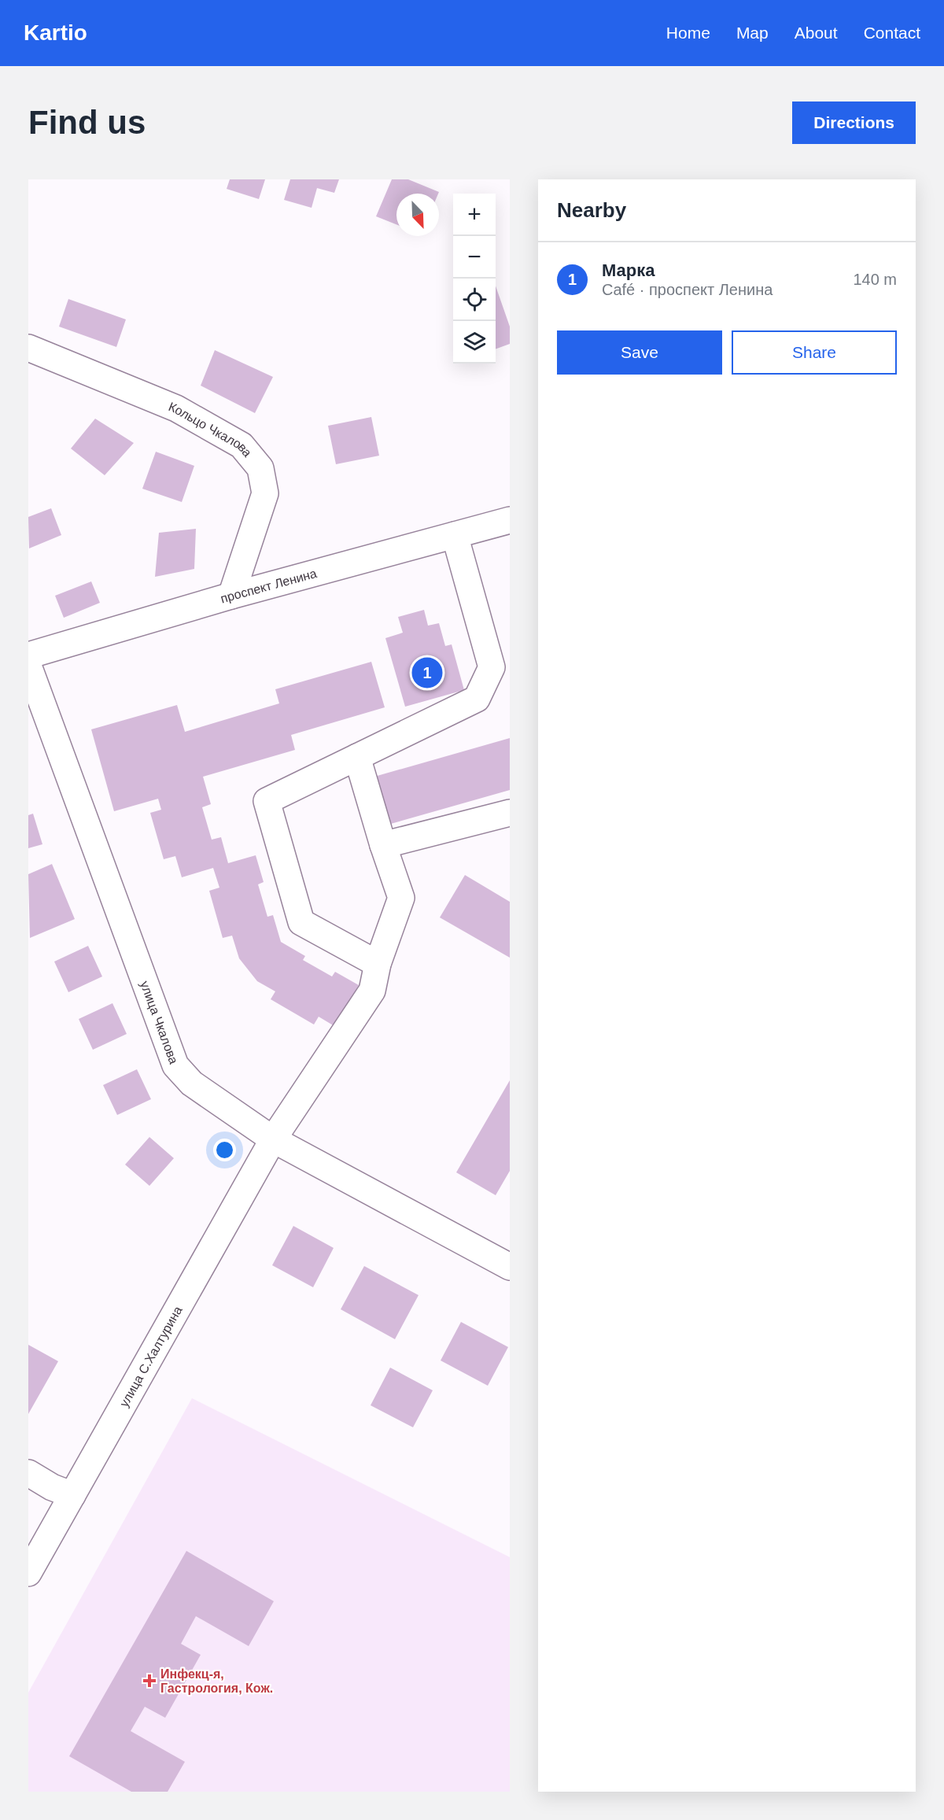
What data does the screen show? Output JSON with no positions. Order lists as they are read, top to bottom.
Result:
{
  "streets": {
    "street": [
      "Кольцо Чкалова",
      "проспект Ленина",
      "улица Чкалова",
      "улица С.Халтурина"
    ]
  },
  "crossings": [
    ["Кольцо Чкалова", "проспект Ленина"],
    ["улица Чкалова", "улица С.Халтурина"]
  ],
  "places": {
    "health": ["Инфекц-я, Гастрология, Кож."]
  },
  "north": "bottom right",
  "page": {
    "header": "Kartio",
    "nav": [
      "Home",
      "Map",
      "About",
      "Contact"
    ],
    "buttons": [
      "Directions",
      ["Save", "Share"]
    ],
    "title": "Find us",
    "heading": "Nearby",
    "map_buttons": ["+", "−"],
    "list": [
      {
        "mark": "1",
        "name": "Марка",
        "note": "Café · проспект Ленина",
        "value": "140 m"
      }
    ],
    "pins": "1"
  }
}
